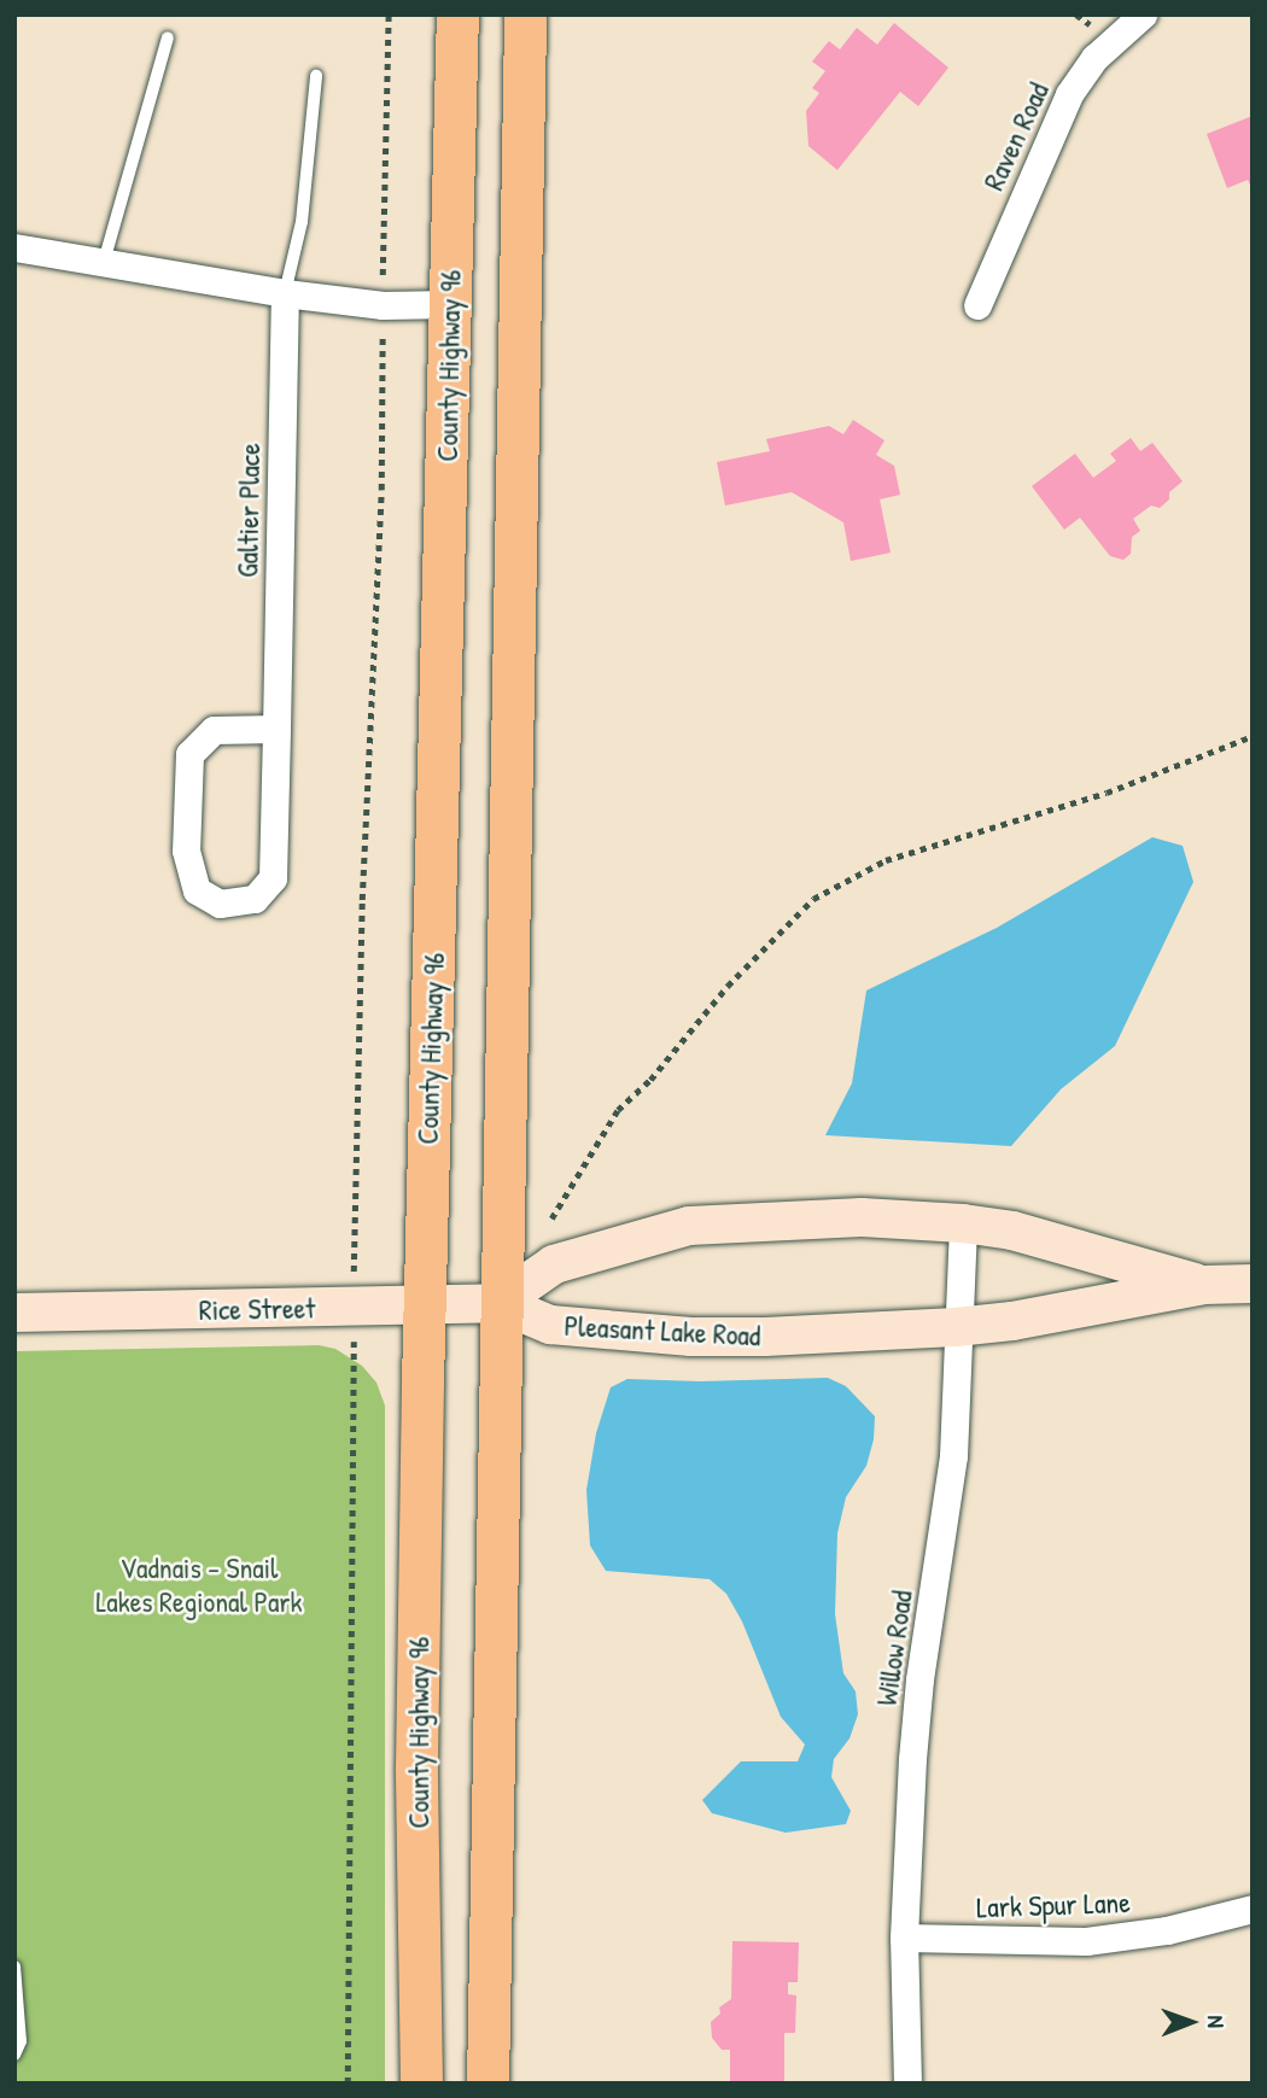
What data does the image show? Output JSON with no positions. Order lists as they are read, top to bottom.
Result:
{
  "streets": {
    "main road": ["County Highway 96"],
    "street": [
      "Raven Road",
      "Galtier Place",
      "Rice Street",
      "Pleasant Lake Road",
      "Willow Road",
      "Lark Spur Lane"
    ]
  },
  "crossings": [
    ["County Highway 96", "Rice Street"],
    ["Rice Street", "Pleasant Lake Road"],
    ["Pleasant Lake Road", "Willow Road"],
    ["Willow Road", "Lark Spur Lane"]
  ],
  "parks": ["Vadnais - Snail Lakes Regional Park"],
  "north": "right"
}
